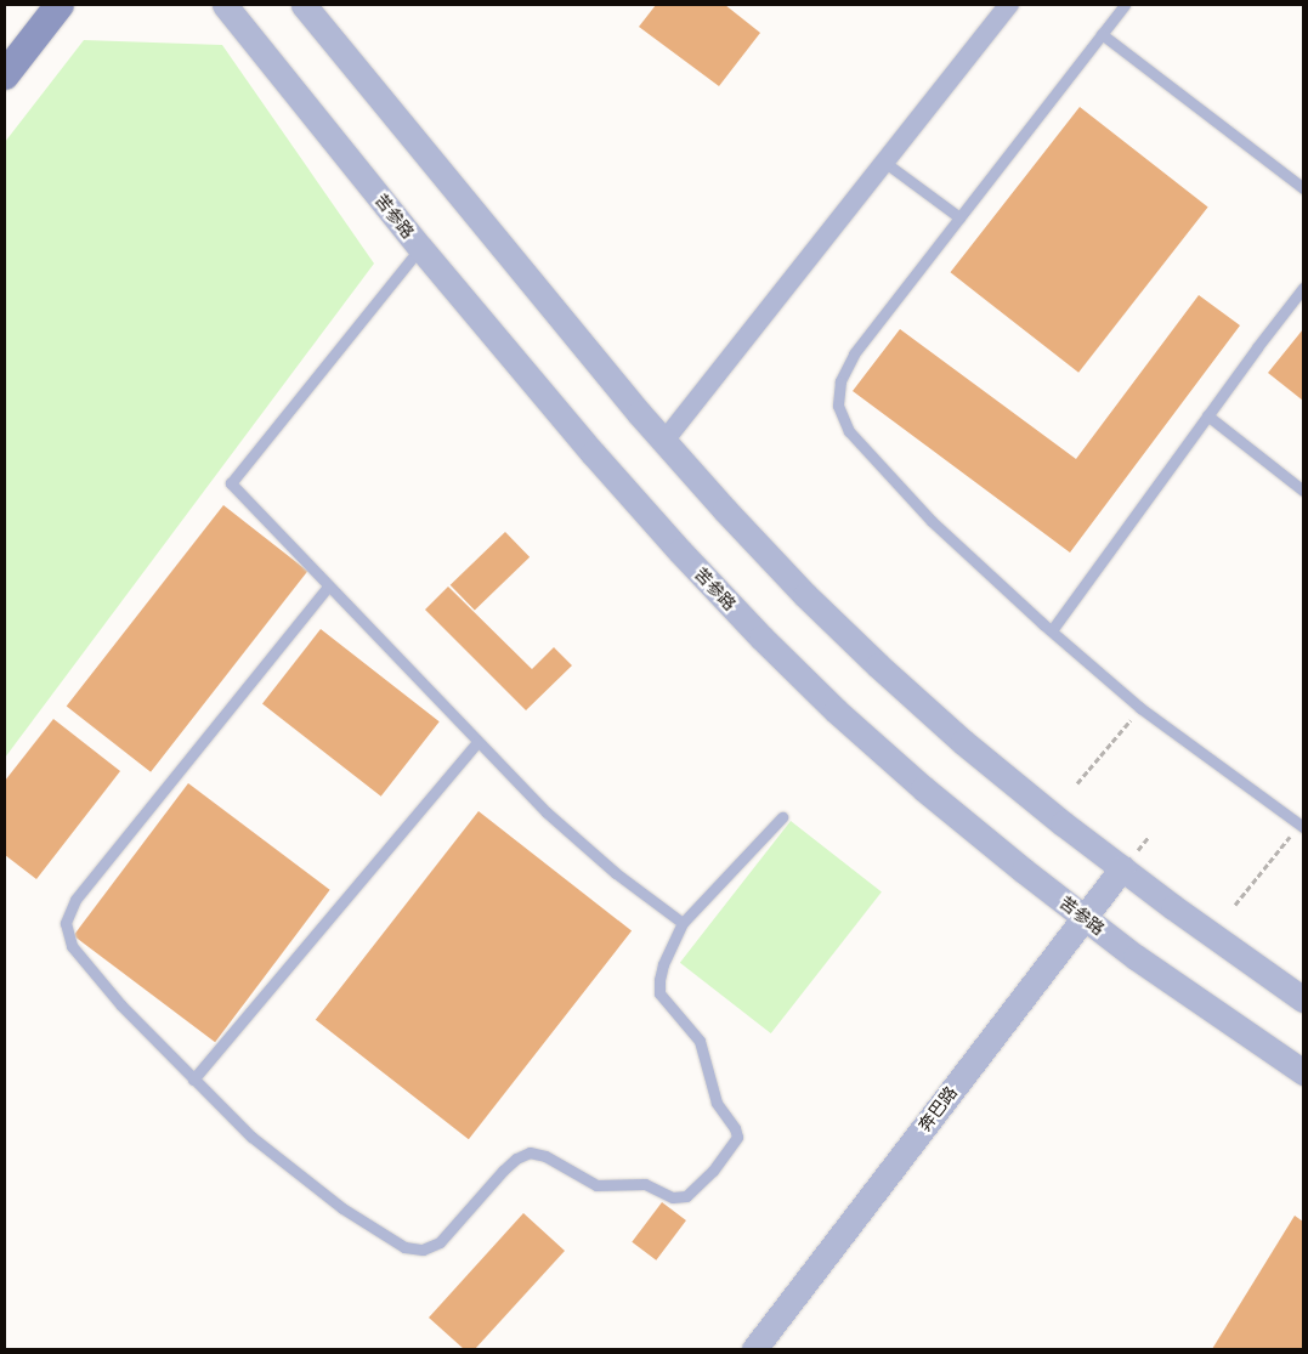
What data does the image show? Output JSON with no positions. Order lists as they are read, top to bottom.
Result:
{
  "streets": {
    "street": ["苦参路", "奔巴路"]
  },
  "crossings": [
    ["苦参路", "奔巴路"]
  ]
}
